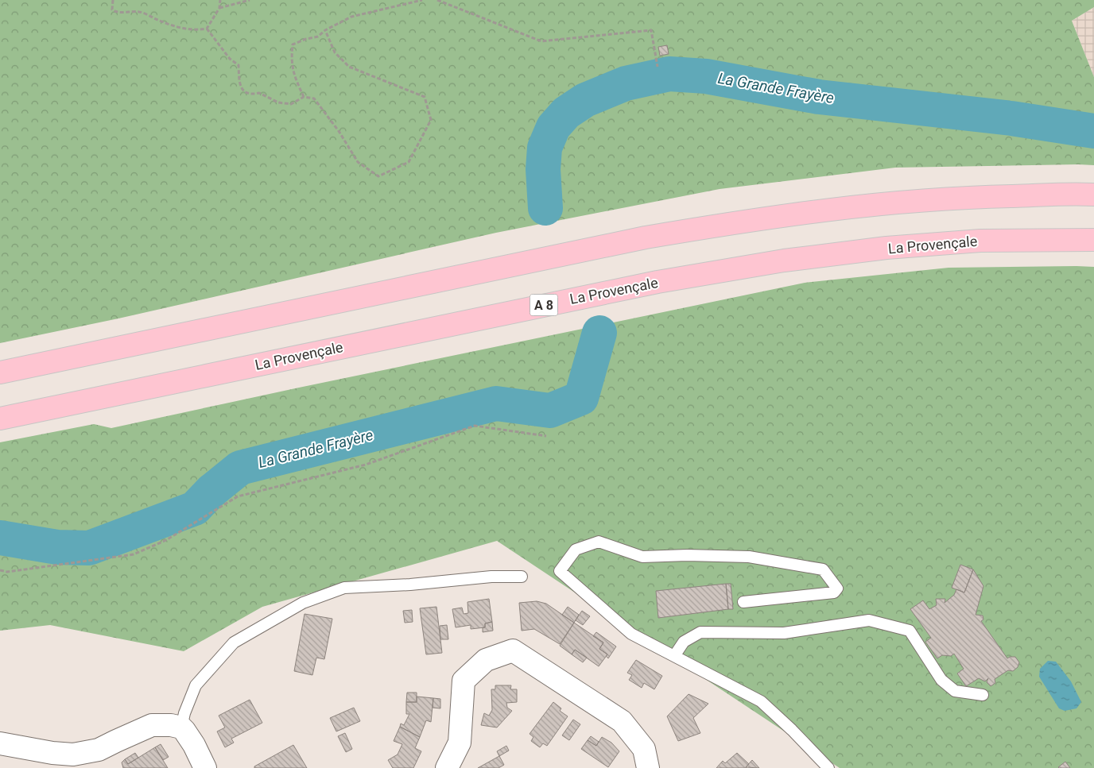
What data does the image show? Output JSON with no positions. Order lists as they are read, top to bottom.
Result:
{
  "streets": {
    "highway": ["La Provençale", "A 8"]
  },
  "water": ["La Grande Frayère"]
}
